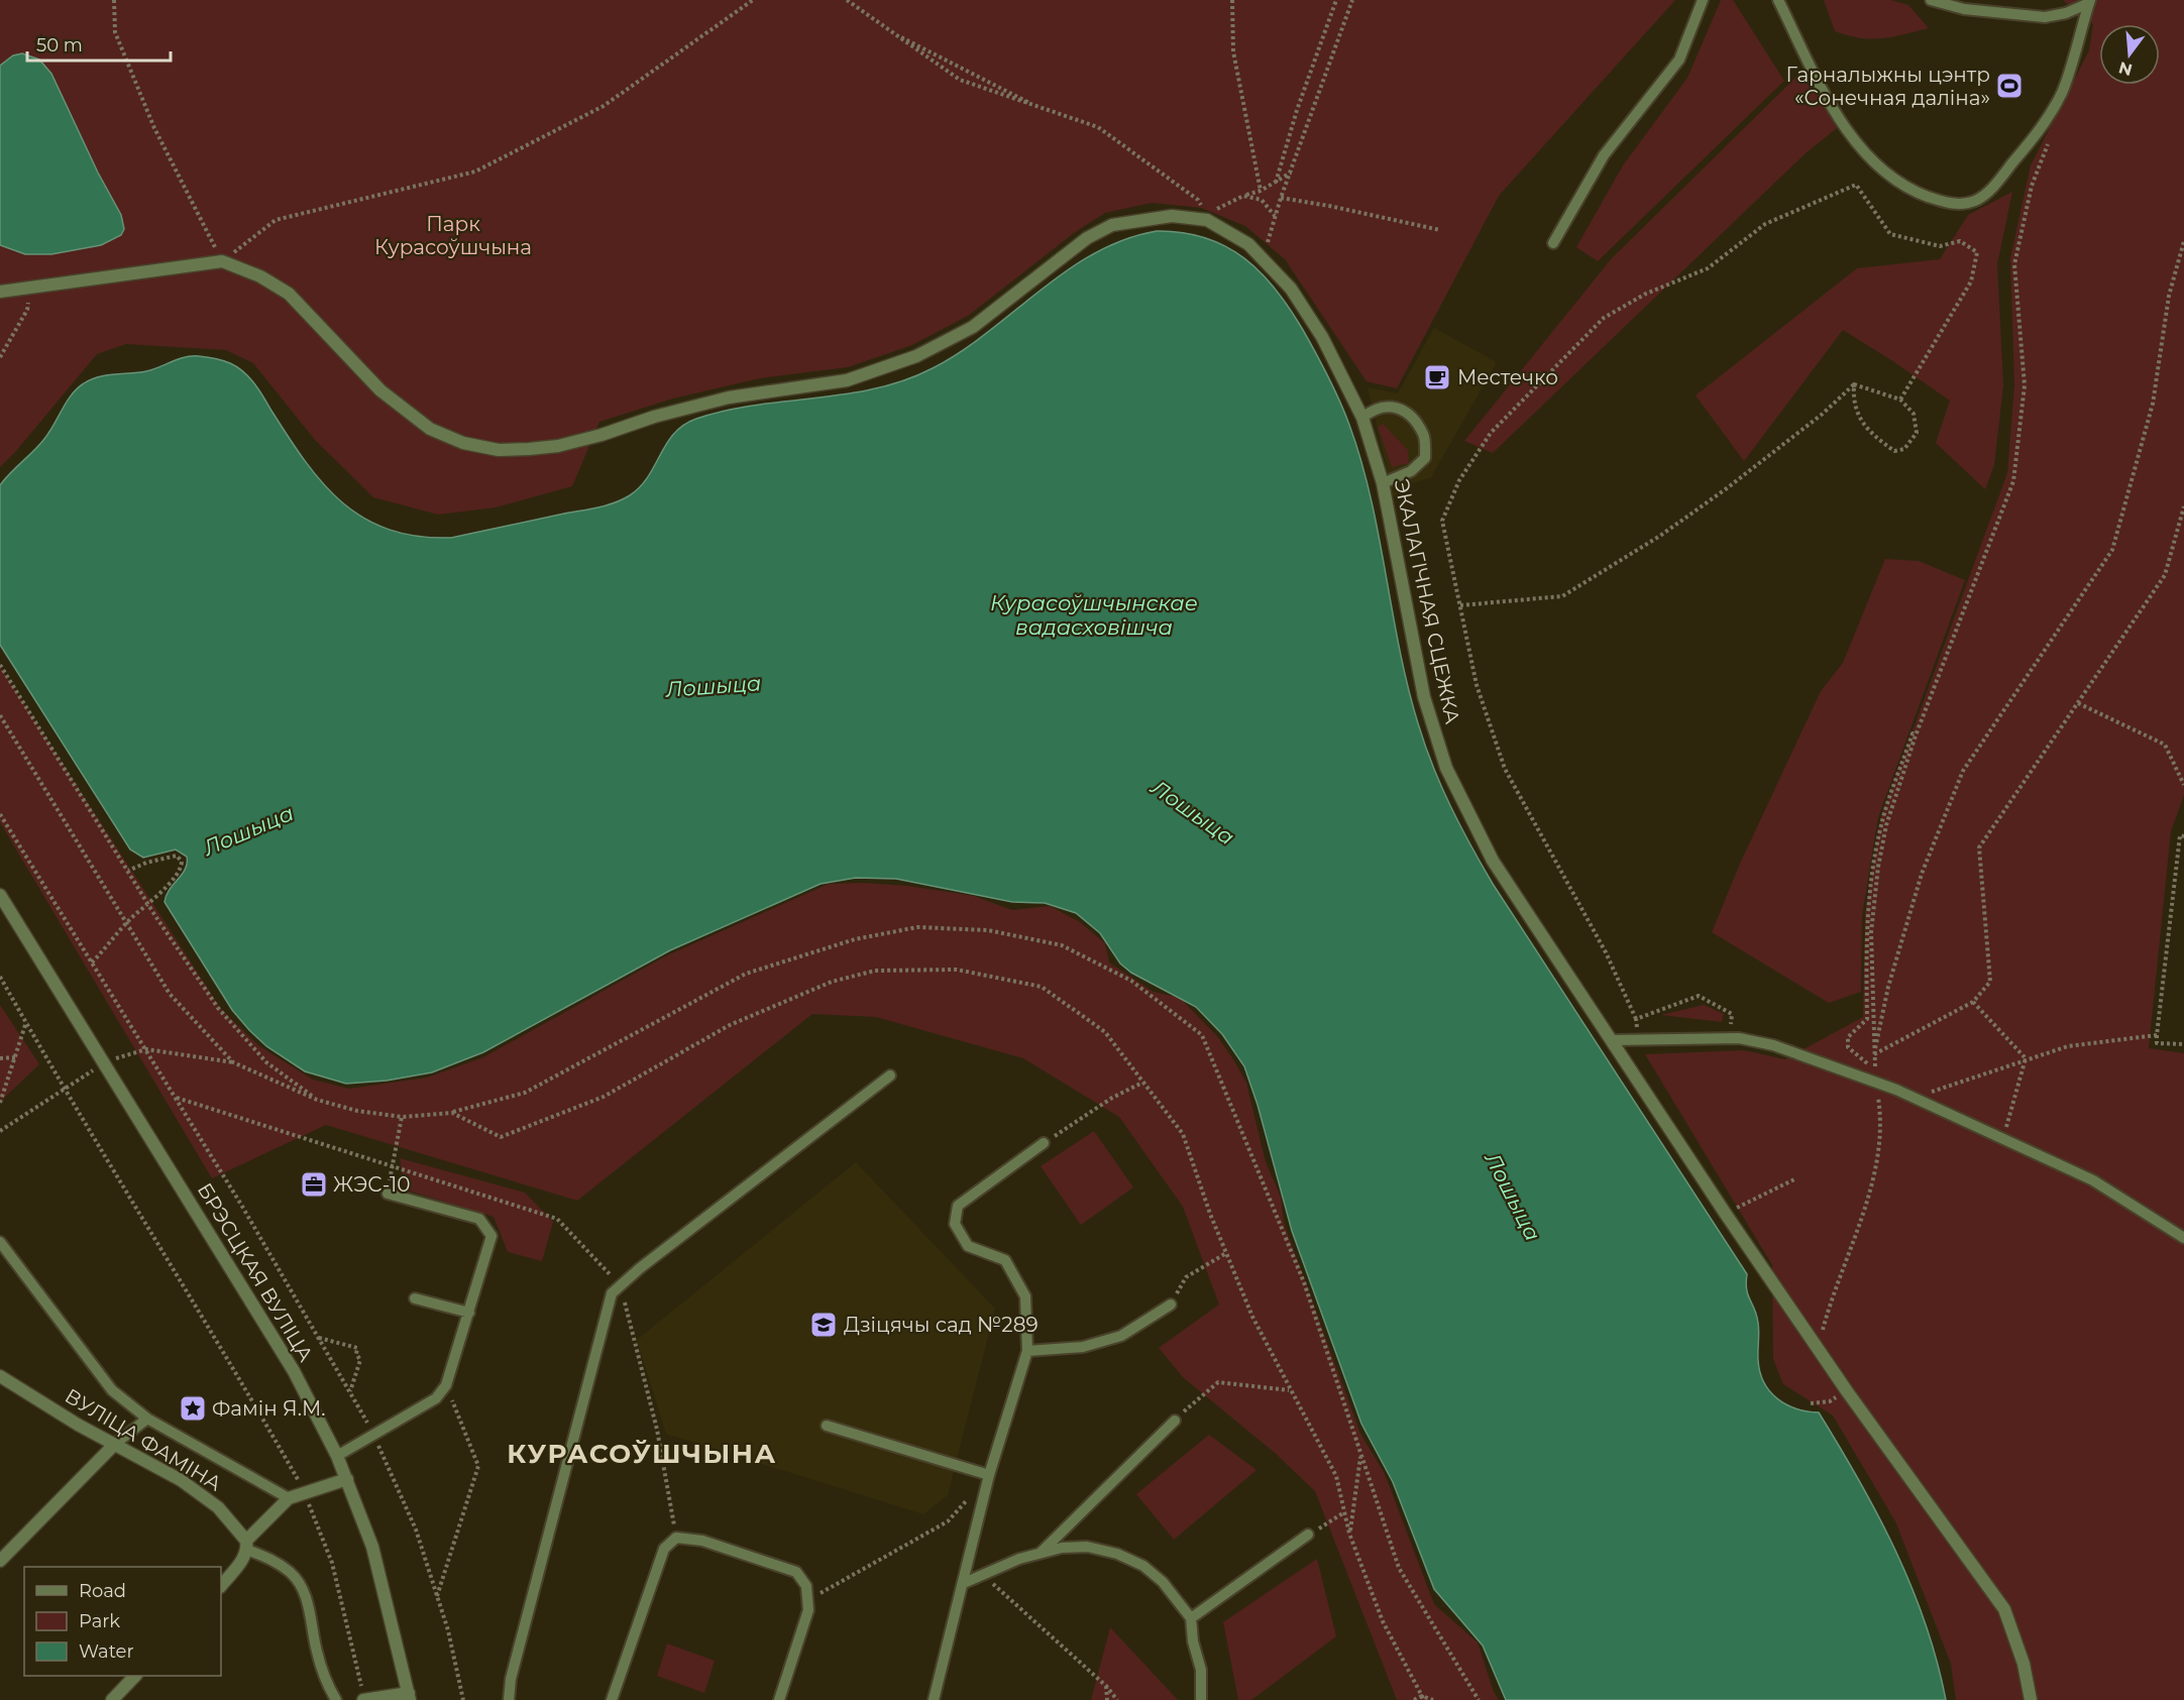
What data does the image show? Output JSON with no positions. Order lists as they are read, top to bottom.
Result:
{
  "streets": {
    "street": ["ЭКАЛАГІЧНАЯ СЦЕЖКА", "БРЭСЦКАЯ ВУЛІЦА", "ВУЛІЦА ФАМІНА"]
  },
  "districts": ["КУРАСОЎШЧЫНА"],
  "water": ["Курасоўшчынскае вадасховішча", "Лошыца"],
  "parks": ["Парк Курасоўшчына"],
  "places": {
    "sports": ["Гарналыжны цэнтр «Сонечная даліна»"],
    "cafe": ["Местечко"],
    "office": ["ЖЭС-10"],
    "school or university": ["Дзіцячы сад №289"],
    "place": ["Фамін Я.М."]
  },
  "legend": ["Road", "Park", "Water"],
  "scale_bar": "50 m",
  "north": "bottom"
}
